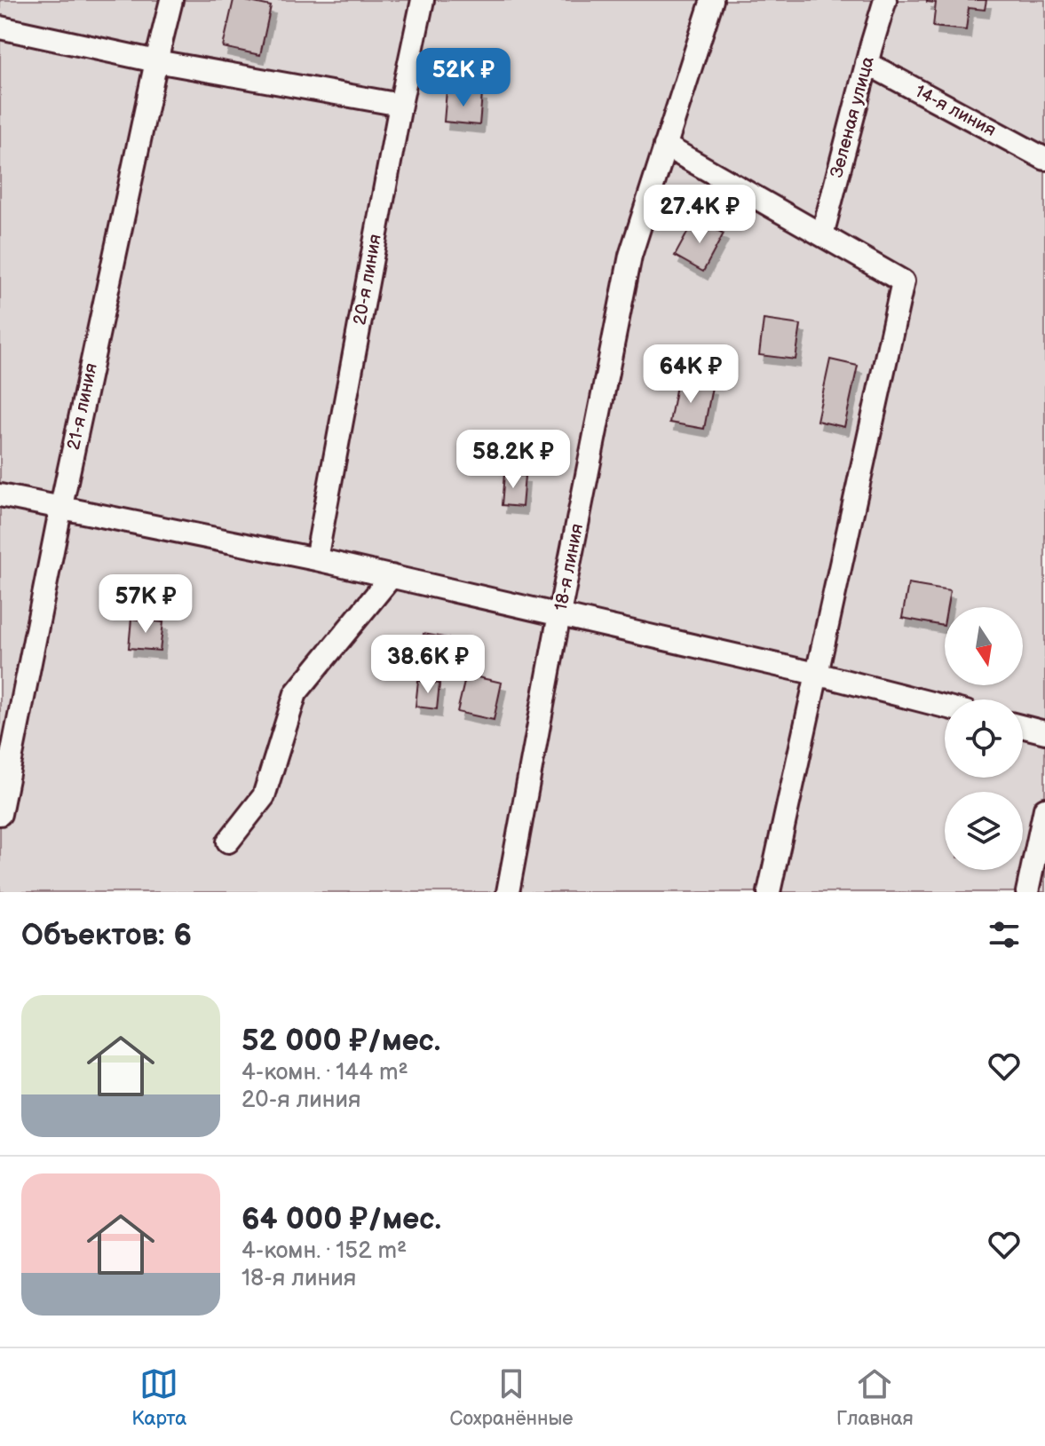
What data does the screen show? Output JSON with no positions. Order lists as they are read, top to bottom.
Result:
{
  "streets": {
    "street": [
      "14-я линия",
      "Зеленая улица",
      "20-я линия",
      "21-я линия",
      "18-я линия"
    ]
  },
  "crossings": [
    ["14-я линия", "Зеленая улица"]
  ],
  "north": "bottom",
  "page": {
    "price": [
      "52K ₽",
      "27.4K ₽",
      "64K ₽",
      "58.2K ₽",
      "57K ₽",
      "38.6K ₽"
    ],
    "heading": "Объектов: 6",
    "list": [
      {
        "name": "52 000 ₽/мес.",
        "note": "4-комн. · 144 m² · 20-я линия"
      },
      {
        "name": "64 000 ₽/мес.",
        "note": "4-комн. · 152 m² · 18-я линия"
      }
    ],
    "tabs": ["Карта", "Сохранённые", "Главная"]
  }
}
